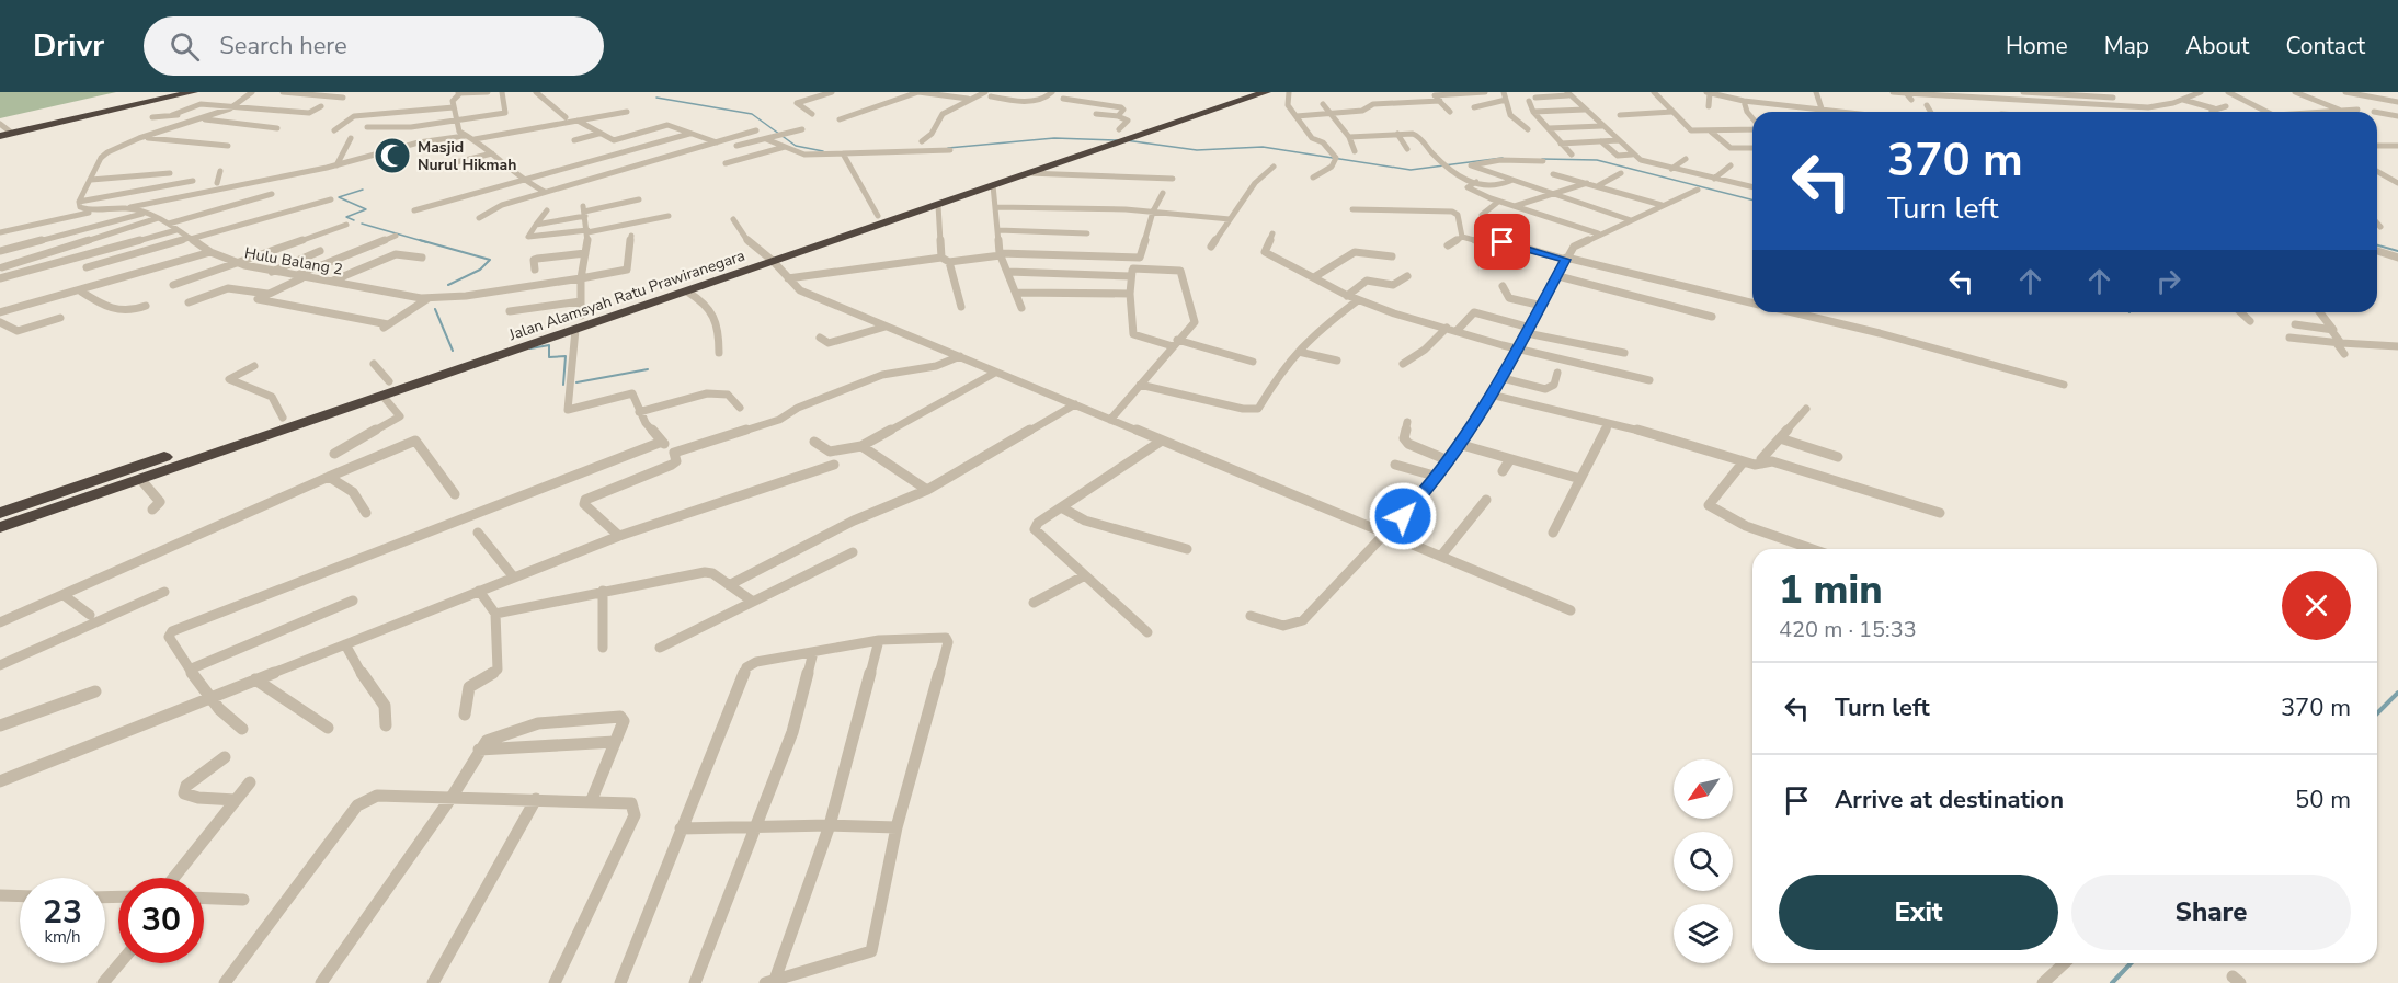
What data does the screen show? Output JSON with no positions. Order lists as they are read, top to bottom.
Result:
{
  "streets": {
    "highway": ["Jalan Alamsyah Ratu Prawiranegara"],
    "street": ["Hulu Balang 2"]
  },
  "places": {
    "mosque": ["Masjid Nurul Hikmah"]
  },
  "north": "bottom left",
  "page": {
    "header": "Drivr",
    "search": "Search here",
    "nav": [
      "Home",
      "Map",
      "About",
      "Contact"
    ],
    "turn": ["370 m", "Turn left"],
    "heading": ["1 min", "420 m · 15:33"],
    "list": [
      {
        "name": "Turn left",
        "value": "370 m"
      },
      {
        "name": "Arrive at destination",
        "value": "50 m"
      }
    ],
    "buttons": ["Exit", "Share"],
    "speed": "23 km/h",
    "limit": "30"
  }
}
